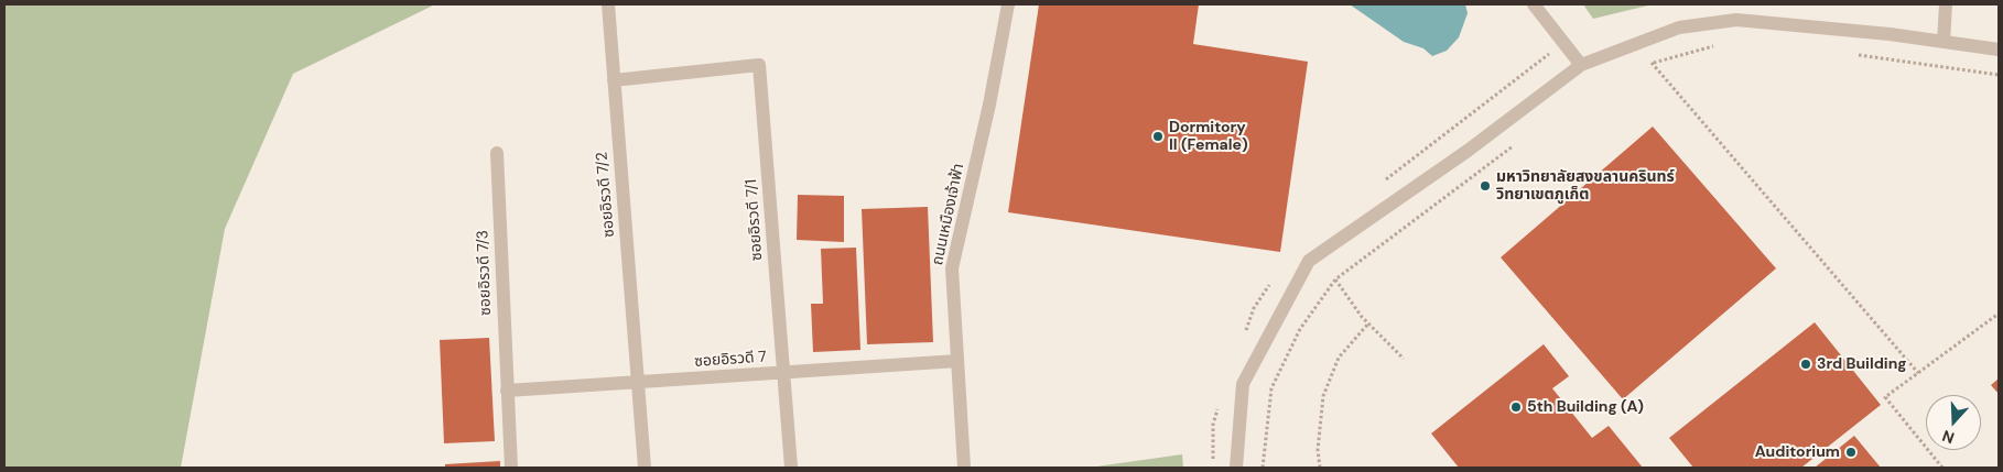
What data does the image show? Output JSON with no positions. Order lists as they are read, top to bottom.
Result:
{
  "streets": {
    "street": [
      "ซอยอิรวดี 7/2",
      "ถนนเหมืองเจ้าฟ้า",
      "ซอยอิรวดี 7/1",
      "ซอยอิรวดี 7/3",
      "ซอยอิรวดี 7"
    ]
  },
  "crossings": [
    ["ซอยอิรวดี 7/2", "ซอยอิรวดี 7/1"],
    ["ซอยอิรวดี 7/2", "ซอยอิรวดี 7"],
    ["ถนนเหมืองเจ้าฟ้า", "ซอยอิรวดี 7"],
    ["ซอยอิรวดี 7/1", "ซอยอิรวดี 7"],
    ["ซอยอิรวดี 7/3", "ซอยอิรวดี 7"]
  ],
  "places": [
    "Dormitory II (Female)",
    "มหาวิทยาลัยสงขลานครินทร์ วิทยาเขตภูเก็ต",
    "3rd Building",
    "5th Building (A)",
    "Auditorium"
  ],
  "north": "bottom"
}
